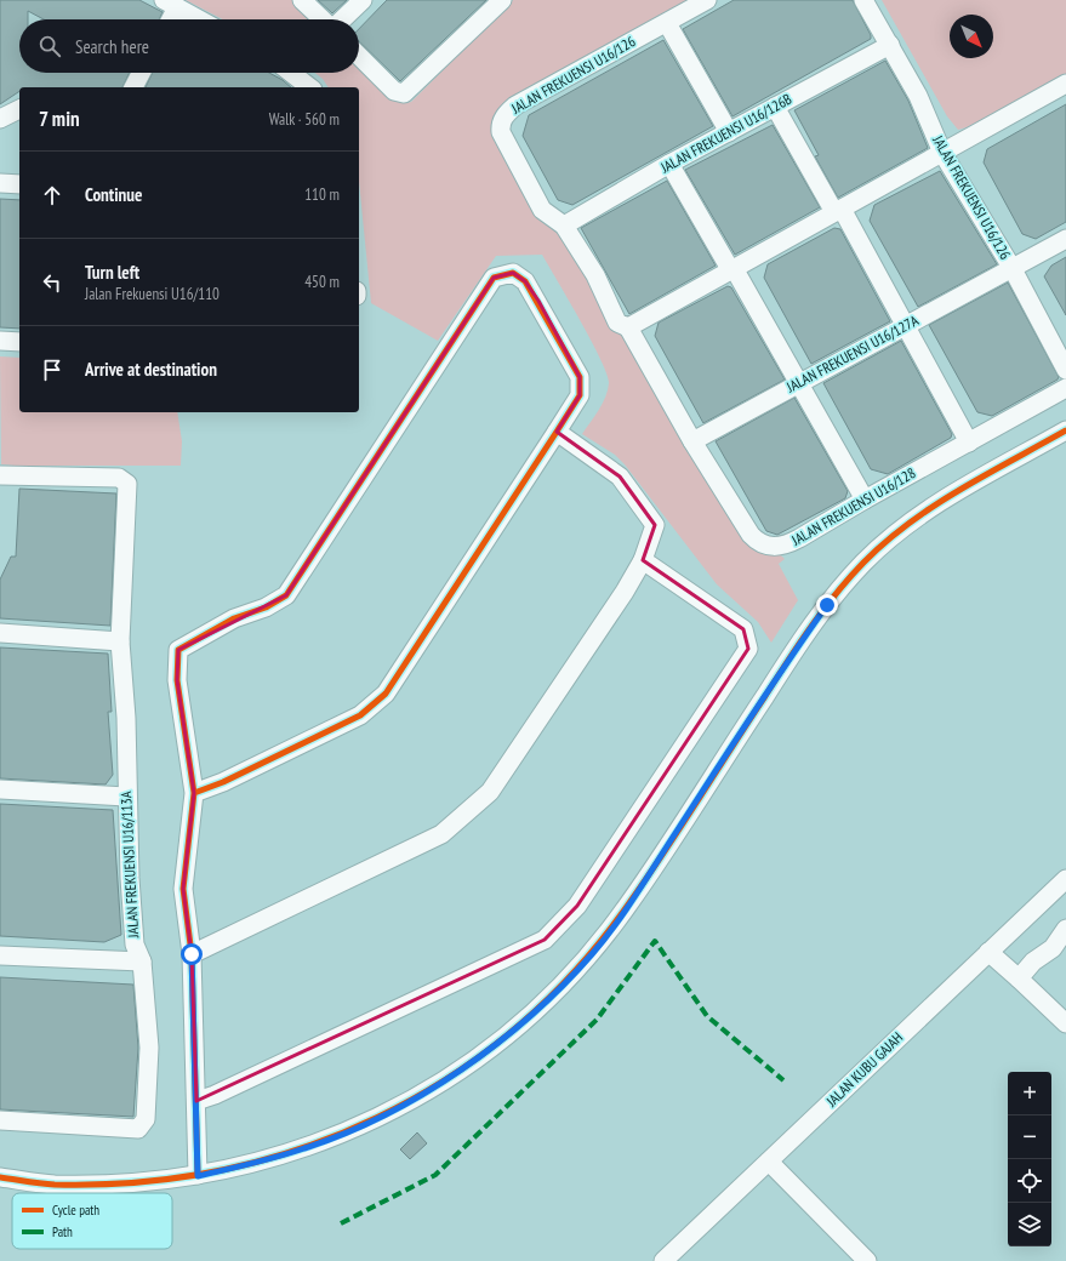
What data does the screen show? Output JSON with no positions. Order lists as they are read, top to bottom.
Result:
{
  "streets": {
    "street": [
      "JALAN FREKUENSI U16/126",
      "JALAN FREKUENSI U16/126B",
      "JALAN FREKUENSI U16/127A",
      "JALAN FREKUENSI U16/128",
      "JALAN FREKUENSI U16/113A",
      "JALAN KUBU GAJAH"
    ]
  },
  "crossings": [
    ["JALAN FREKUENSI U16/126", "JALAN FREKUENSI U16/126B"],
    ["JALAN FREKUENSI U16/126", "JALAN FREKUENSI U16/127A"],
    ["JALAN FREKUENSI U16/126", "JALAN FREKUENSI U16/128"],
    ["JALAN FREKUENSI U16/126B", "JALAN FREKUENSI U16/128"],
    ["JALAN FREKUENSI U16/127A", "JALAN FREKUENSI U16/128"]
  ],
  "legend": ["Cycle path", "Path"],
  "north": "bottom right",
  "page": {
    "search": "Search here",
    "heading": ["7 min", "Walk · 560 m"],
    "list": [
      ["Continue", "110 m"],
      ["Turn left", "Jalan Frekuensi U16/110", "450 m"],
      "Arrive at destination"
    ],
    "map_buttons": ["+", "−"]
  }
}
